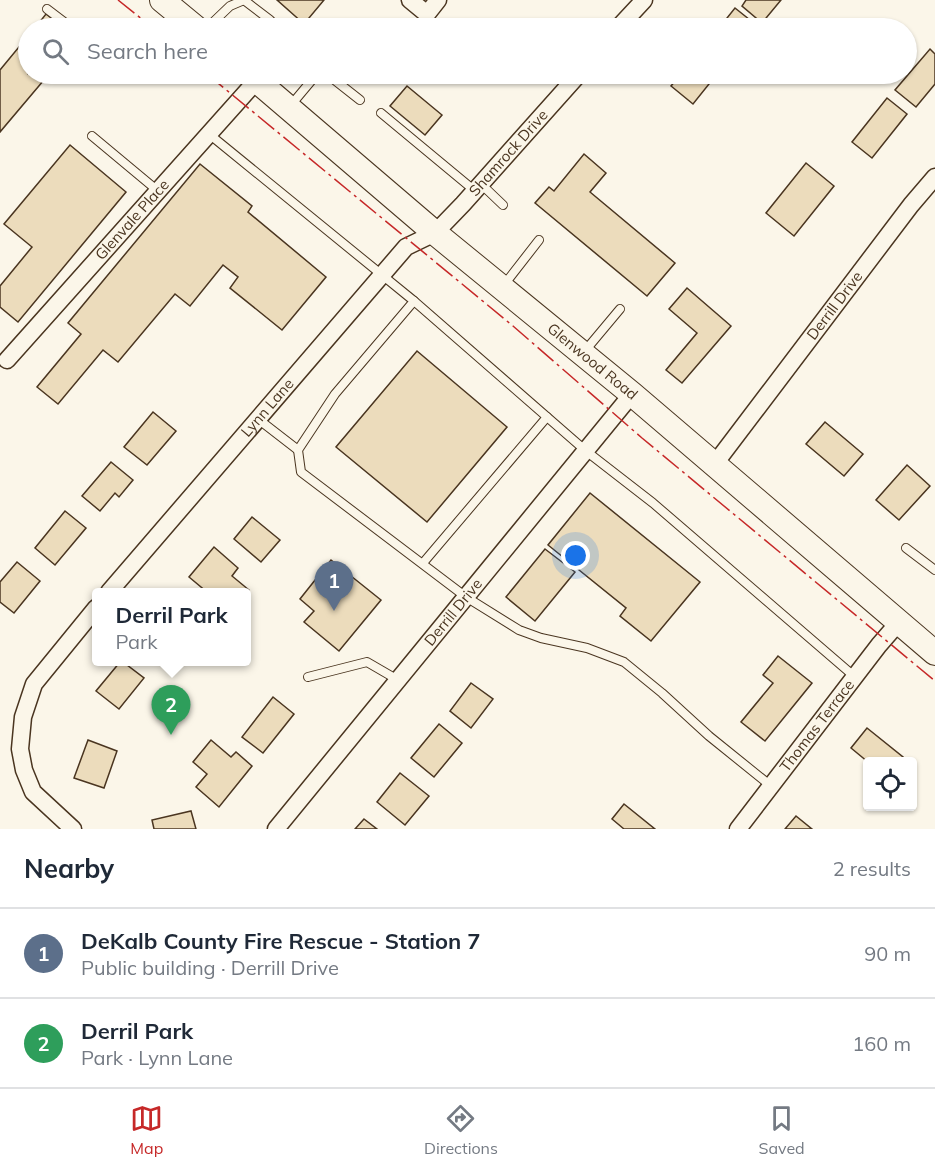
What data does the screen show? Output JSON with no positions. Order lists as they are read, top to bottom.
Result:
{
  "streets": {
    "main road": ["Glenwood Road"],
    "street": [
      "Shamrock Drive",
      "Glenvale Place",
      "Derrill Drive",
      "Lynn Lane",
      "Thomas Terrace"
    ]
  },
  "crossings": [
    ["Shamrock Drive", "Glenwood Road"],
    ["Shamrock Drive", "Lynn Lane"],
    ["Derrill Drive", "Glenwood Road"],
    ["Glenwood Road", "Lynn Lane"],
    ["Glenwood Road", "Thomas Terrace"]
  ],
  "page": {
    "search": "Search here",
    "pins": ["1", "2"],
    "popup": ["Derril Park", "Park"],
    "heading": ["Nearby", "2 results"],
    "list": [
      {
        "mark": "1",
        "name": "DeKalb County Fire Rescue - Station 7",
        "note": "Public building · Derrill Drive",
        "value": "90 m"
      },
      {
        "mark": "2",
        "name": "Derril Park",
        "note": "Park · Lynn Lane",
        "value": "160 m"
      }
    ],
    "nav": ["Map", "Directions", "Saved"]
  }
}
